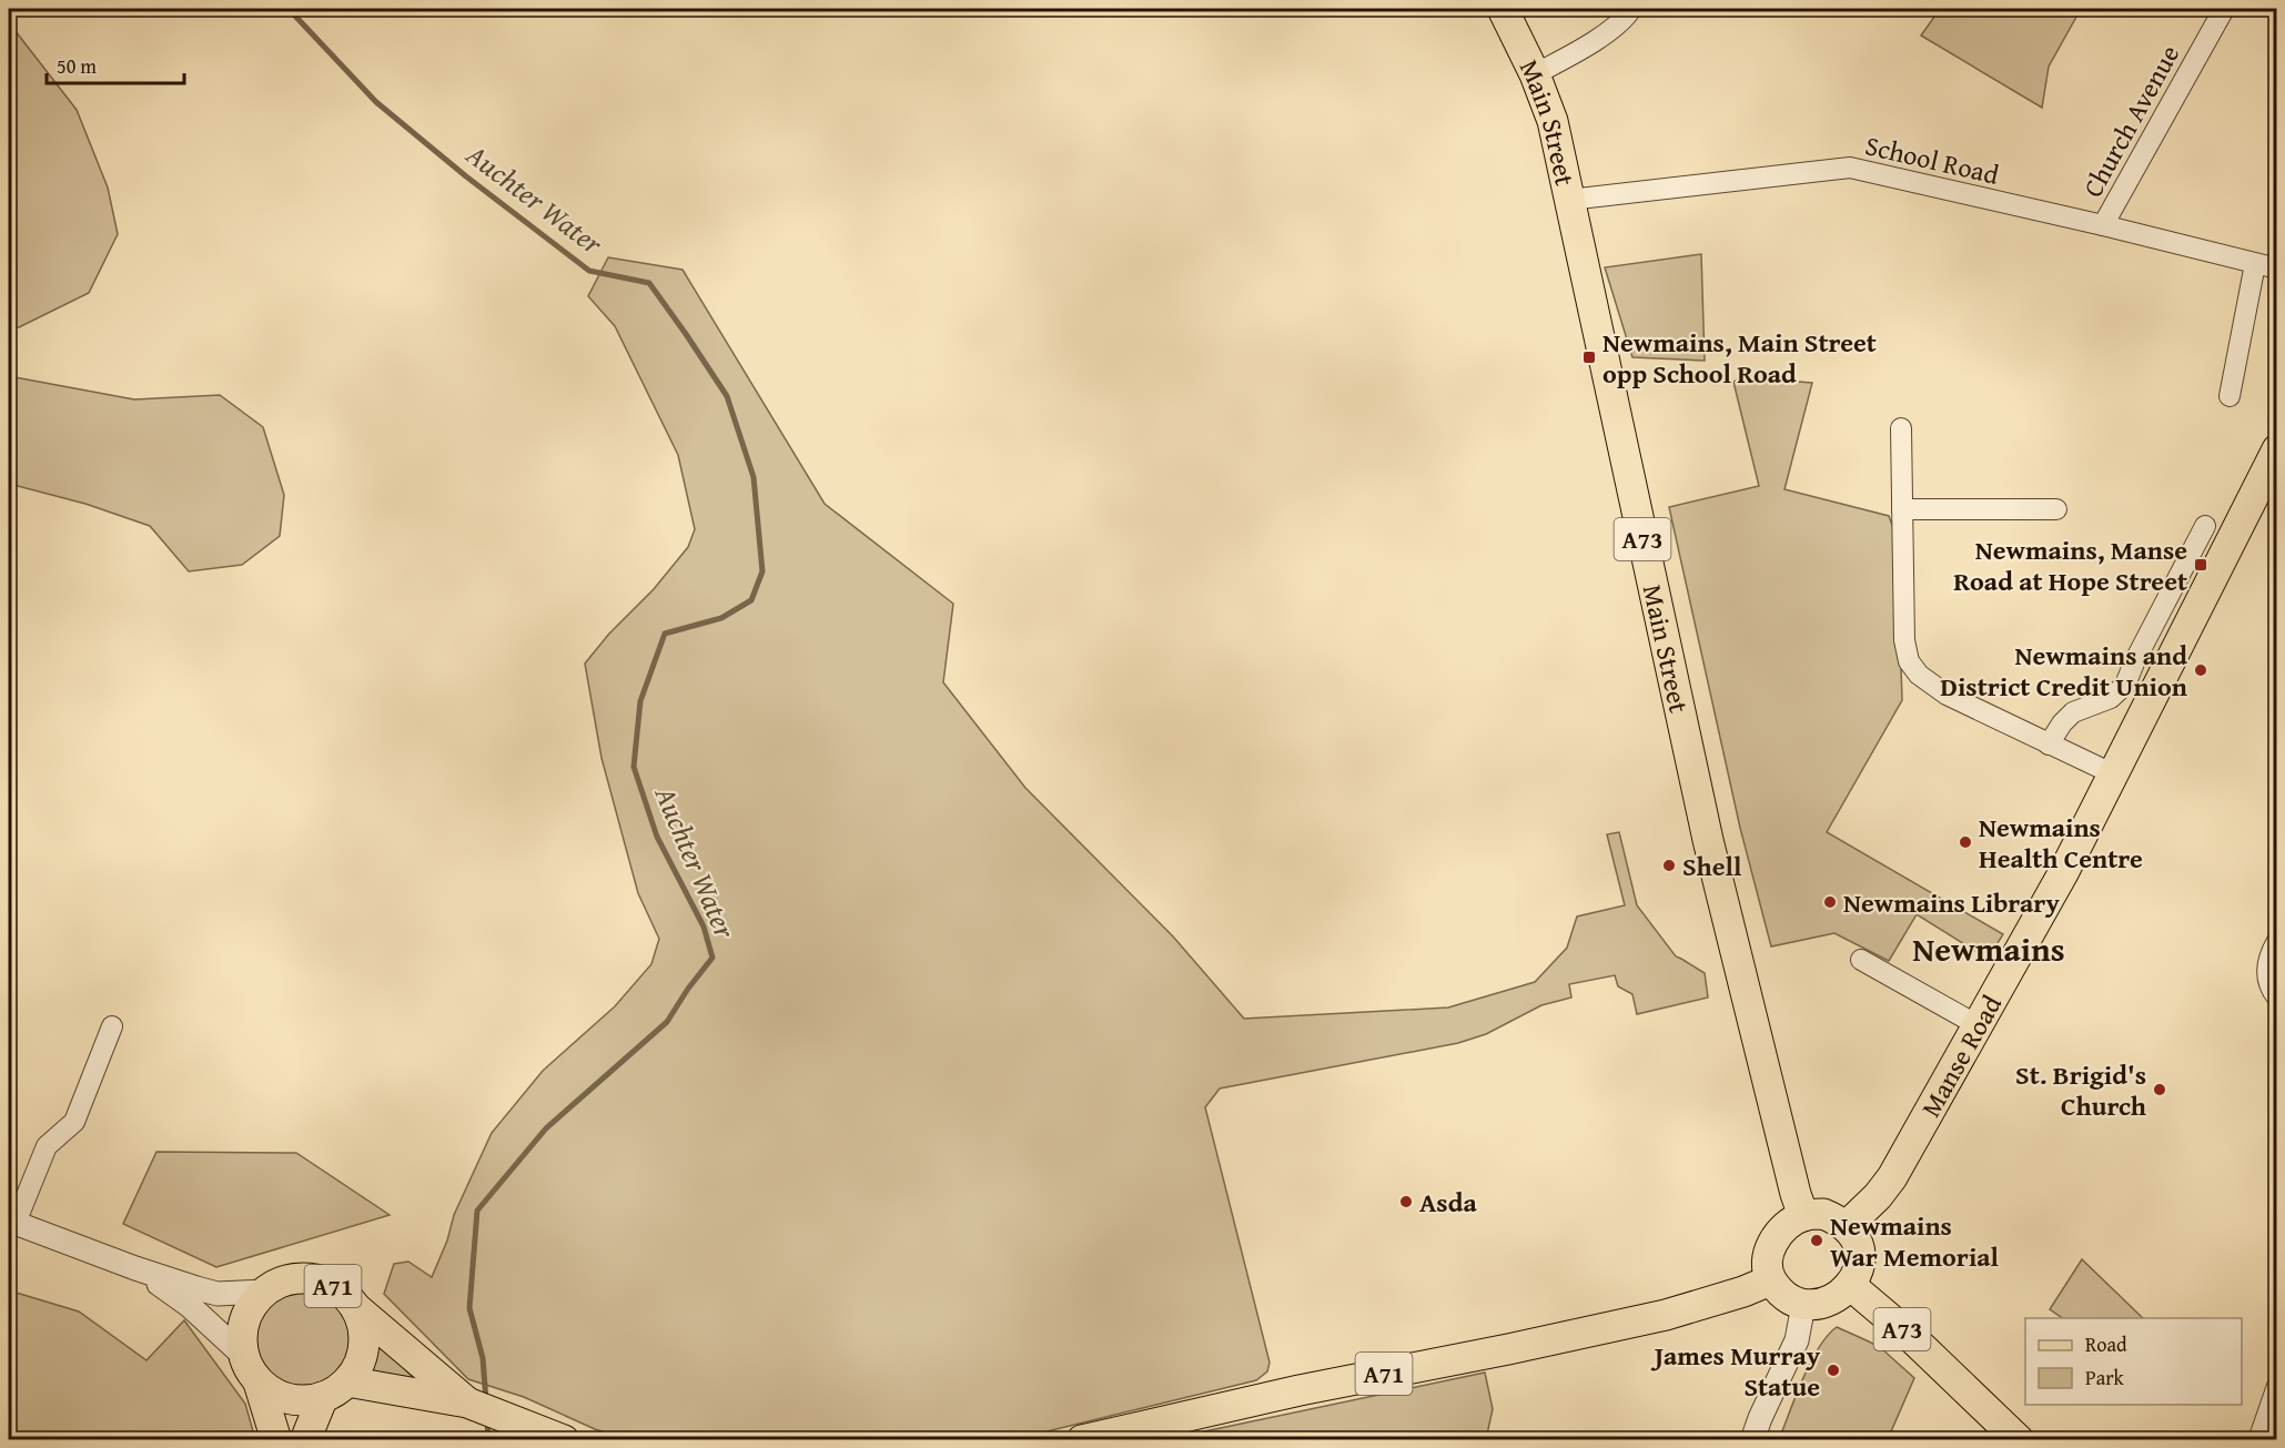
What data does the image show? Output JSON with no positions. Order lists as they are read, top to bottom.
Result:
{
  "streets": {
    "main road": [
      "Main Street",
      "A73",
      "Manse Road",
      "A71"
    ],
    "street": ["Church Avenue", "School Road"]
  },
  "crossings": [
    ["Church Avenue", "School Road"],
    ["Main Street", "School Road"],
    ["Main Street", "A73"],
    ["Main Street", "Manse Road"],
    ["Main Street", "A71"],
    ["A73", "Manse Road"],
    ["A73", "A71"],
    ["Manse Road", "A71"]
  ],
  "districts": ["Newmains"],
  "water": ["Auchter Water"],
  "places": {
    "transit": ["Newmains, Main Street opp School Road", "Newmains, Manse Road at Hope Street"],
    "other": [
      "Newmains and District Credit Union",
      "Newmains Health Centre",
      "Shell",
      "Newmains Library",
      "St. Brigid's Church",
      "Asda",
      "Newmains War Memorial",
      "James Murray Statue"
    ]
  },
  "legend": ["Road", "Park"],
  "scale_bar": "50 m"
}
